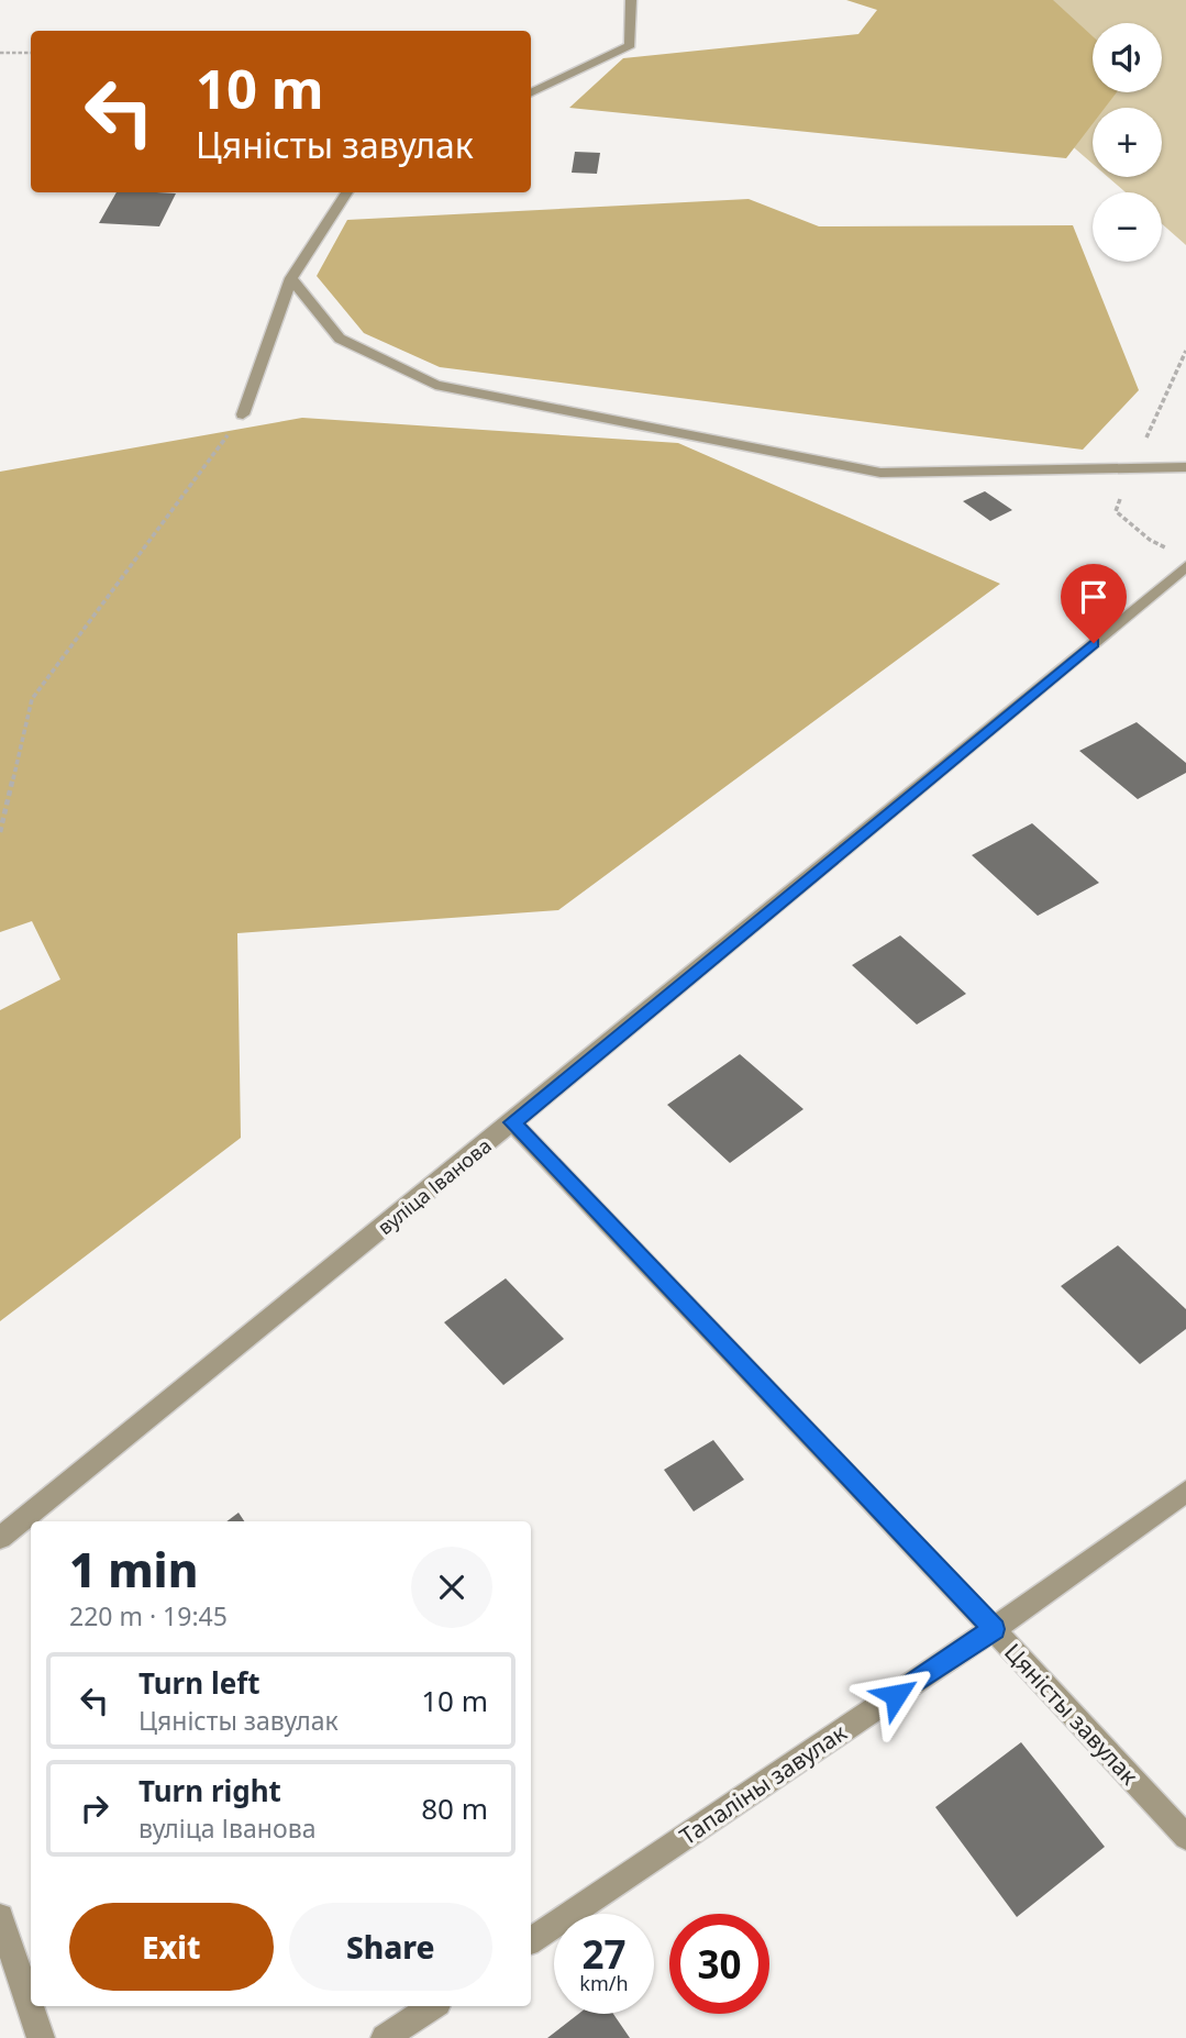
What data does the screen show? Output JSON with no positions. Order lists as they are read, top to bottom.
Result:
{
  "streets": {
    "street": ["вуліца Іванова", "Цяністы завулак", "Тапаліны завулак"]
  },
  "crossings": [
    ["вуліца Іванова", "Цяністы завулак"],
    ["Цяністы завулак", "Тапаліны завулак"]
  ],
  "page": {
    "map_buttons": ["+", "−"],
    "turn": ["10 m", "Цяністы завулак"],
    "heading": ["1 min", "220 m · 19:45"],
    "list": [
      {
        "name": "Turn left",
        "note": "Цяністы завулак",
        "value": "10 m"
      },
      {
        "name": "Turn right",
        "note": "вуліца Іванова",
        "value": "80 m"
      }
    ],
    "buttons": ["Exit", "Share"],
    "speed": "27 km/h",
    "limit": "30"
  }
}
